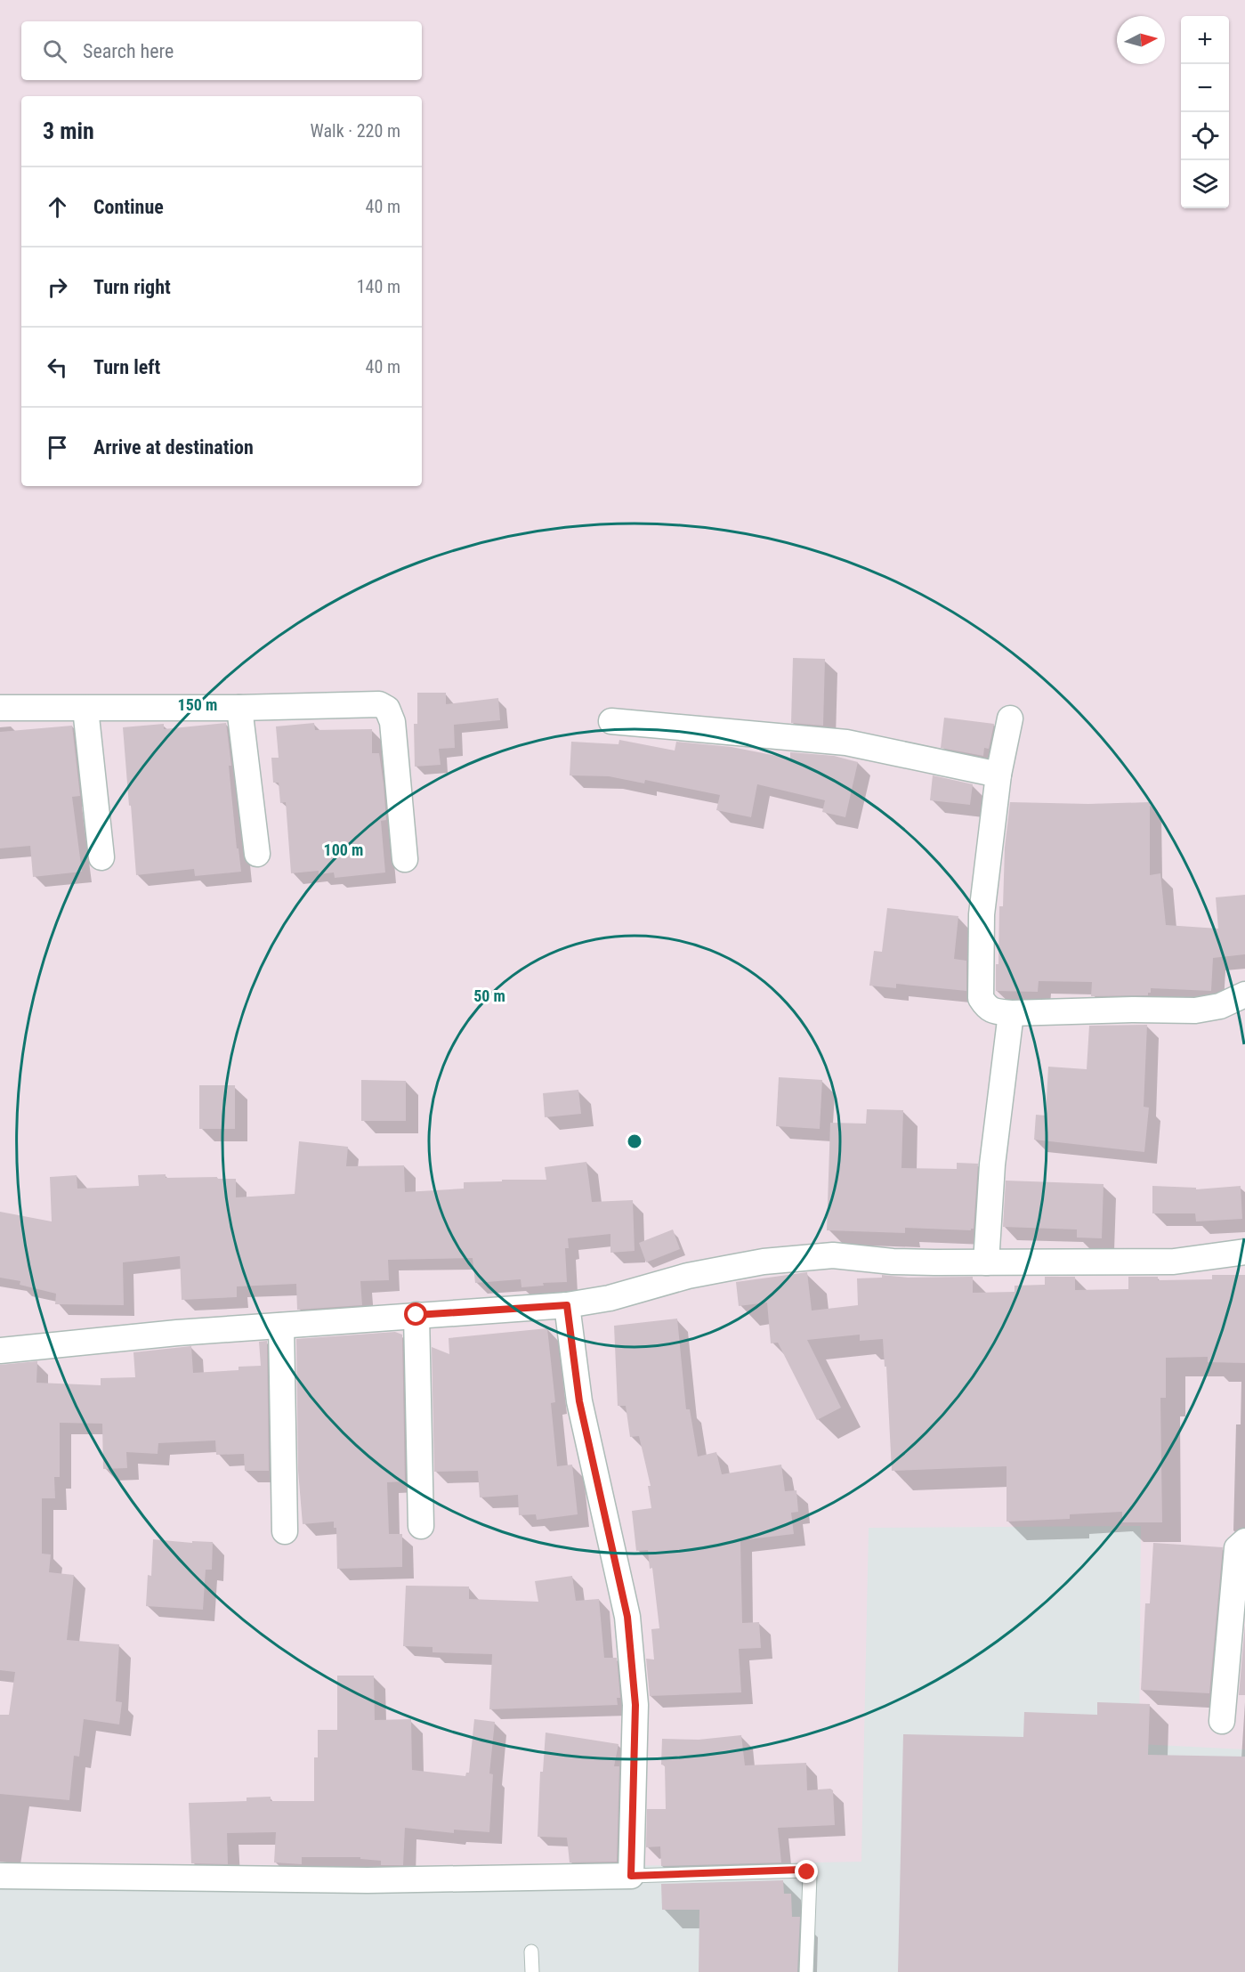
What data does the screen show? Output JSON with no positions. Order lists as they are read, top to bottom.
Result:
{
  "north": "right",
  "page": {
    "map_buttons": ["+", "−"],
    "search": "Search here",
    "heading": ["3 min", "Walk · 220 m"],
    "list": [
      ["Continue", "40 m"],
      ["Turn right", "140 m"],
      ["Turn left", "40 m"],
      "Arrive at destination"
    ]
  },
  "rings": ["150 m", "100 m", "50 m"]
}
